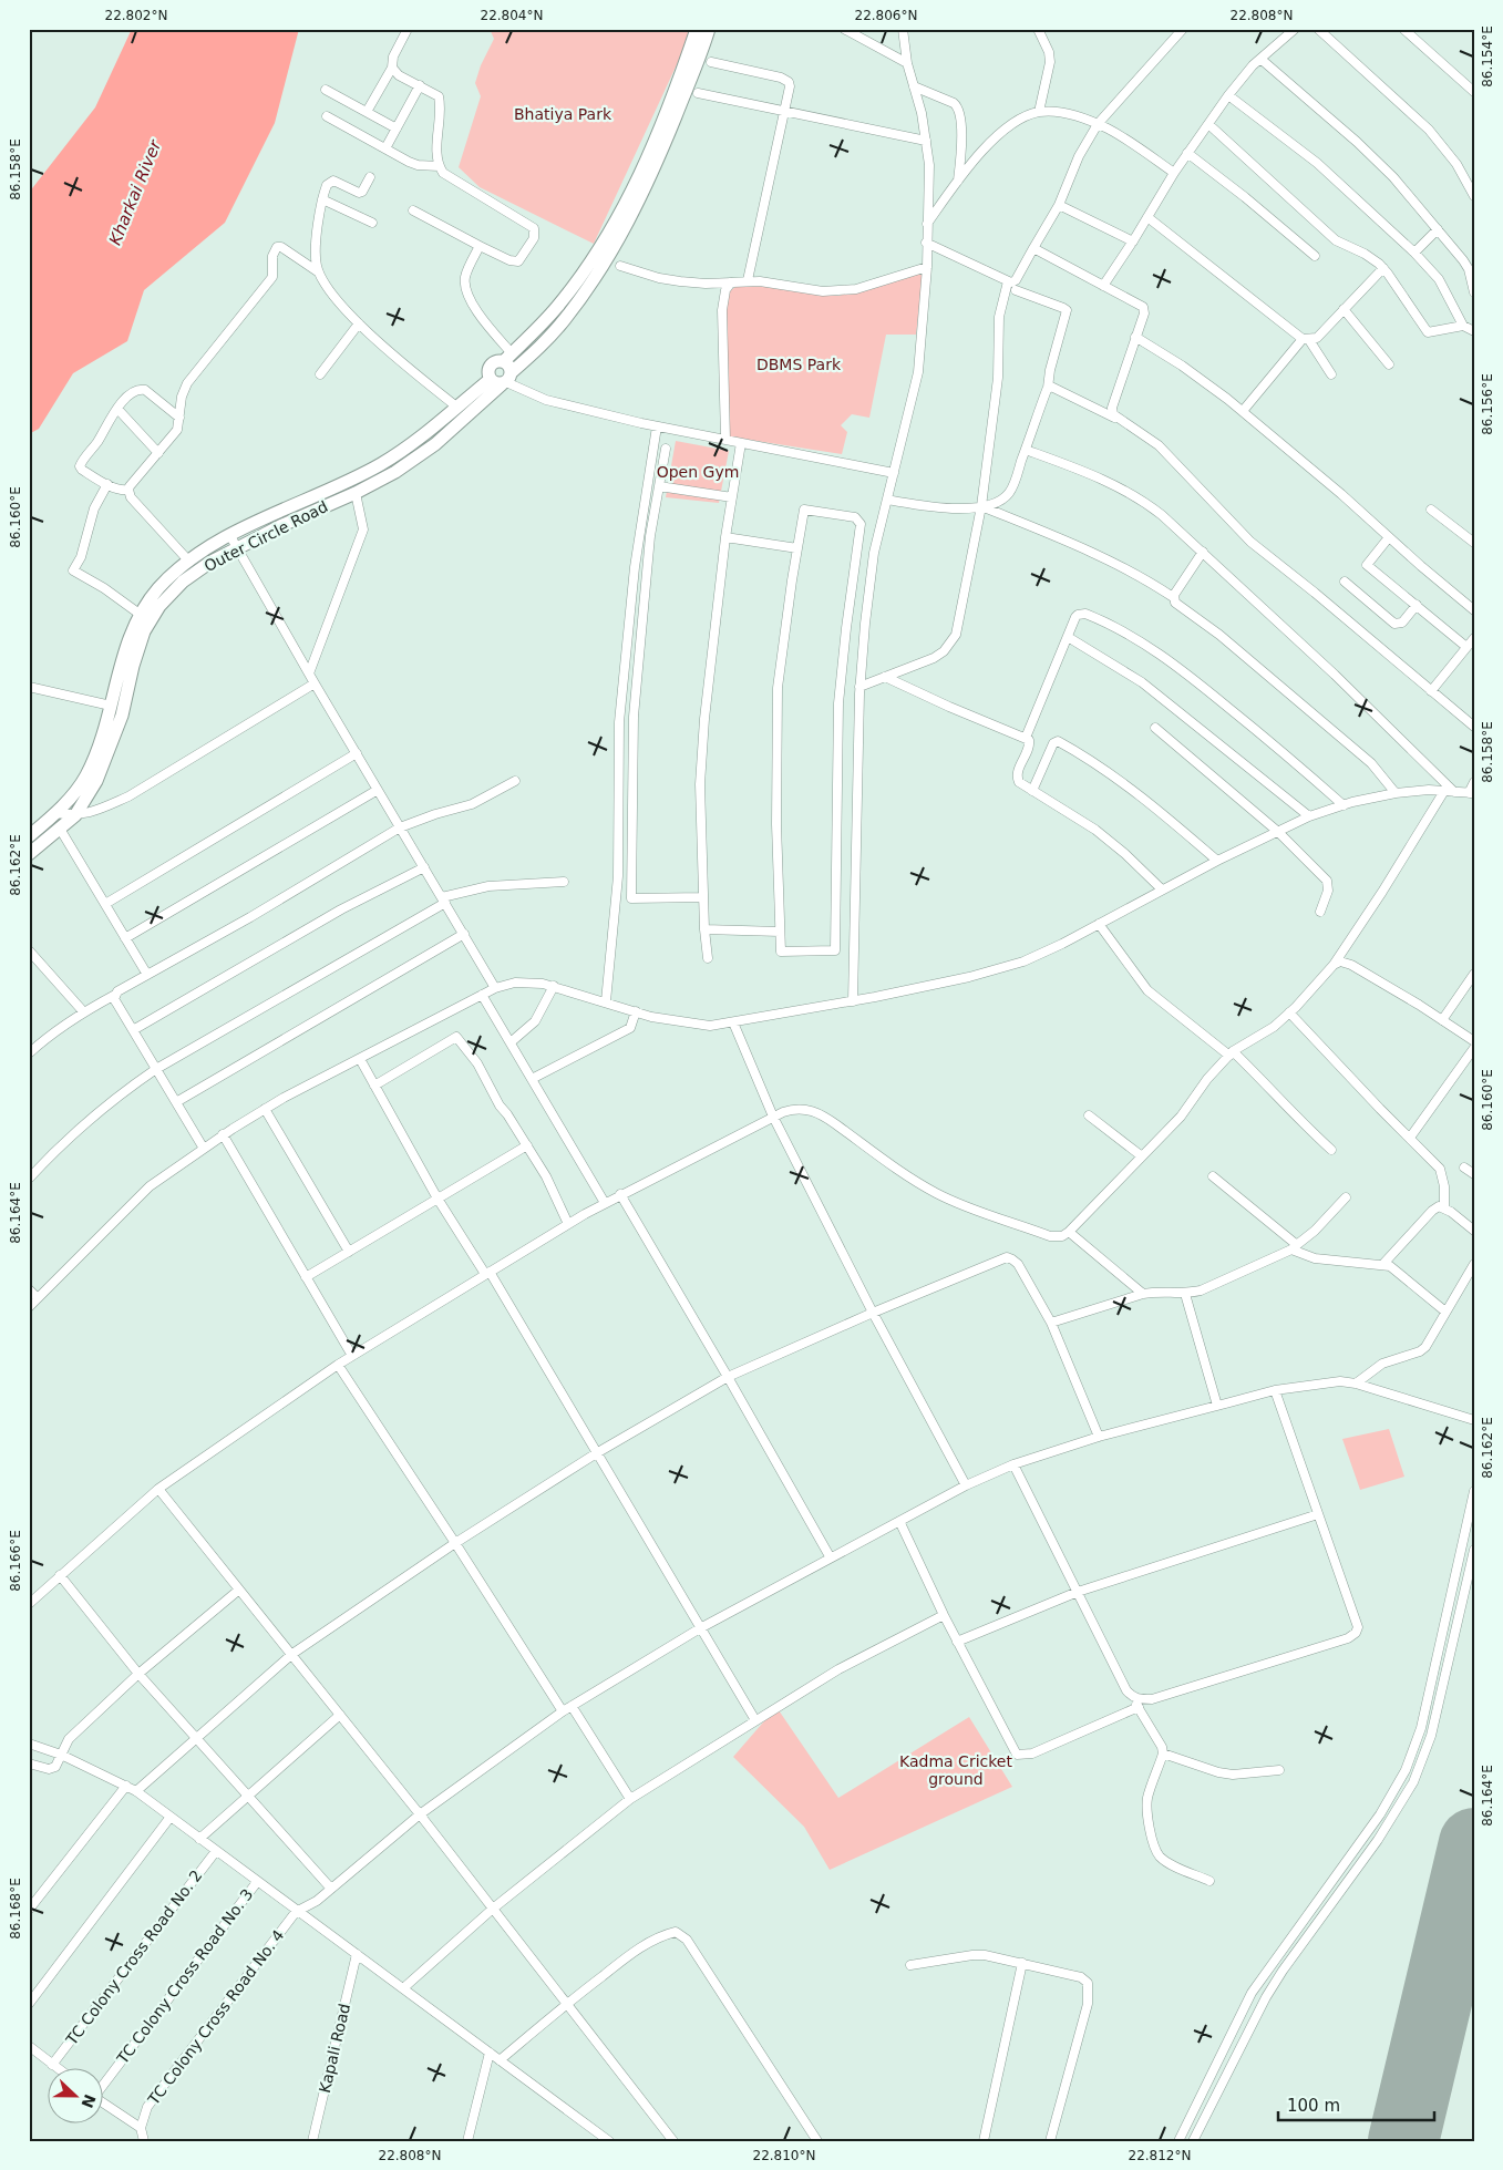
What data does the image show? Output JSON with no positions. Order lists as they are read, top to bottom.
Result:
{
  "streets": {
    "main road": ["Outer Circle Road"],
    "street": [
      "TC Colony Cross Road No. 2",
      "TC Colony Cross Road No. 3",
      "TC Colony Cross Road No. 4",
      "Kapali Road"
    ]
  },
  "water": ["Kharkai River"],
  "parks": [
    "Bhatiya Park",
    "DBMS Park",
    "Open Gym",
    "Kadma Cricket ground"
  ],
  "scale_bar": "100 m",
  "north": "right",
  "coordinates": [
    "22.802°N",
    "22.804°N",
    "22.806°N",
    "22.808°N",
    "86.154°E",
    "86.158°E",
    "86.156°E",
    "86.160°E",
    "86.162°E",
    "86.164°E",
    "86.166°E",
    "86.168°E",
    "22.810°N",
    "22.812°N"
  ]
}
